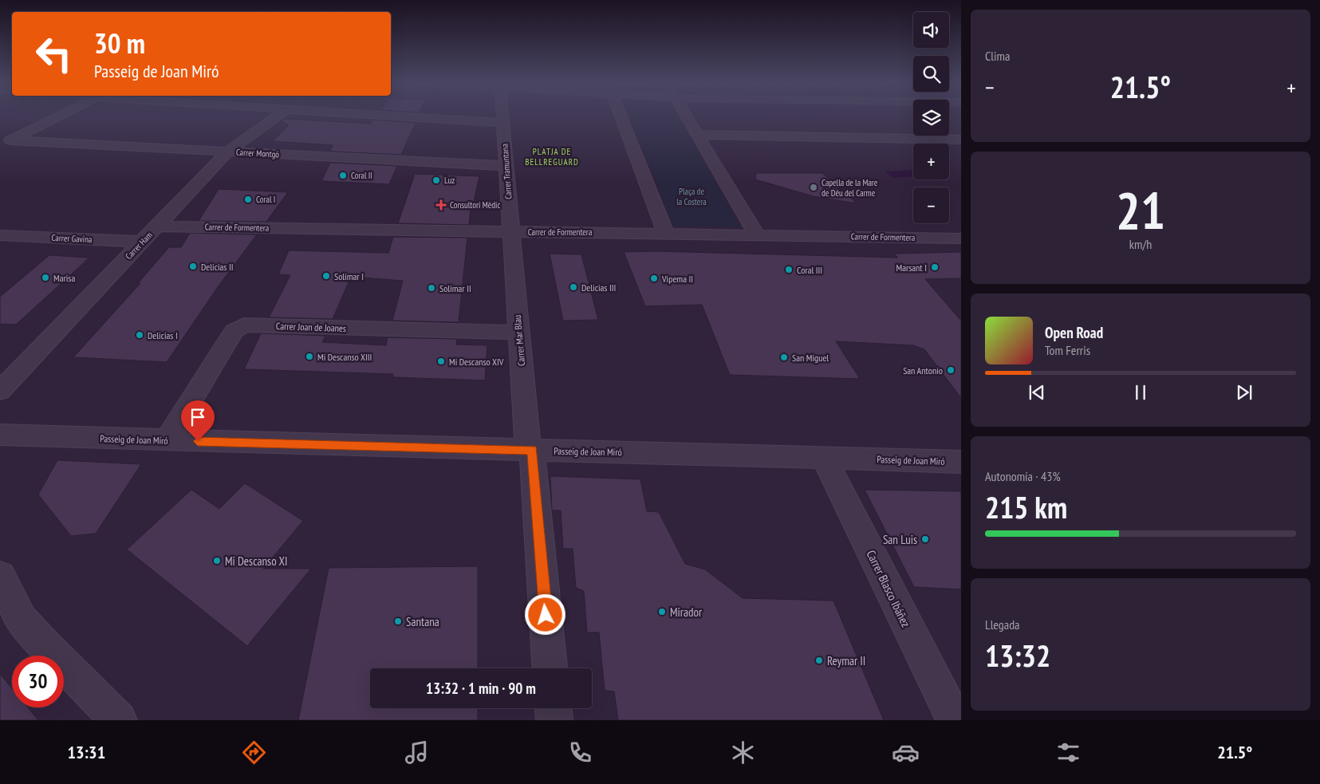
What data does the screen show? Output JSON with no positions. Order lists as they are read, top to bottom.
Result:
{
  "streets": {
    "street": [
      "Carrer Montgó",
      "Carrer Tramuntana",
      "Carrer de Formentera",
      "Carrer Gavina",
      "Carrer Ham",
      "Carrer Joan de Joanes",
      "Carrer Mar Blau",
      "Passeig de Joan Miró",
      "Carrer Blasco Ibáñez"
    ]
  },
  "crossings": [
    ["Carrer Montgó", "Carrer Tramuntana"],
    ["Carrer Montgó", "Carrer Ham"],
    ["Carrer Tramuntana", "Carrer de Formentera"],
    ["Carrer Tramuntana", "Carrer Mar Blau"],
    ["Carrer de Formentera", "Carrer Ham"],
    ["Carrer de Formentera", "Carrer Mar Blau"],
    ["Carrer Gavina", "Carrer Ham"],
    ["Carrer Joan de Joanes", "Carrer Mar Blau"],
    ["Carrer Joan de Joanes", "Passeig de Joan Miró"],
    ["Carrer Mar Blau", "Passeig de Joan Miró"],
    ["Passeig de Joan Miró", "Carrer Blasco Ibáñez"]
  ],
  "districts": ["PLATJA DE BELLREGUARD"],
  "parks": ["Plaça de la Costera"],
  "places": {
    "other": [
      "Coral II",
      "Luz",
      "Capella de la Mare de Déu del Carme",
      "Coral I",
      "Delicias II",
      "Marsant I",
      "Coral III",
      "Solimar I",
      "Marisa",
      "Vipema II",
      "Delicias III",
      "Solimar II",
      "Delicias I",
      "Mi Descanso XIII",
      "San Miguel",
      "Mi Descanso XIV",
      "San Antonio",
      "San Luis",
      "Mi Descanso XI",
      "Mirador",
      "Santana",
      "Reymar II"
    ],
    "health": ["Consultori Mèdic"]
  },
  "page": {
    "tile": [
      "Clima",
      ["21", "km/h"],
      ["Autonomía · 43%", "215 km"],
      ["Llegada", "13:32"]
    ],
    "map_buttons": ["+", "−"],
    "turn": ["30 m", "Passeig de Joan Miró"],
    "heat": ["−", "21.5°", "+"],
    "song": ["Open Road", "Tom Ferris"],
    "limit": "30",
    "trip": "13:32 · 1 min · 90 m",
    "tabs": ["13:31", "21.5°"]
  }
}
